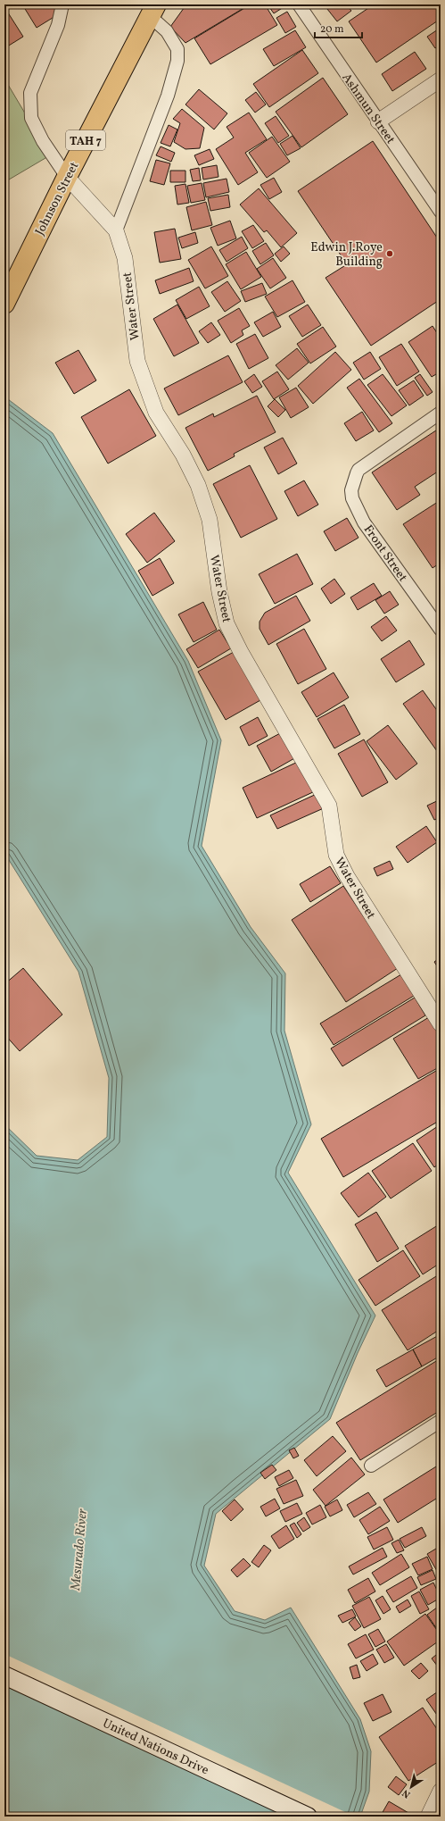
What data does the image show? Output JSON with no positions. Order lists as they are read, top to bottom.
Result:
{
  "streets": {
    "highway": ["TAH 7", "Johnson Street"],
    "main road": ["United Nations Drive"],
    "street": ["Ashmun Street", "Water Street", "Front Street"]
  },
  "crossings": [
    ["Johnson Street", "Water Street"]
  ],
  "water": ["Mesurado River"],
  "places": ["Edwin J.Roye Building"],
  "scale_bar": "20 m",
  "north": "bottom left"
}
